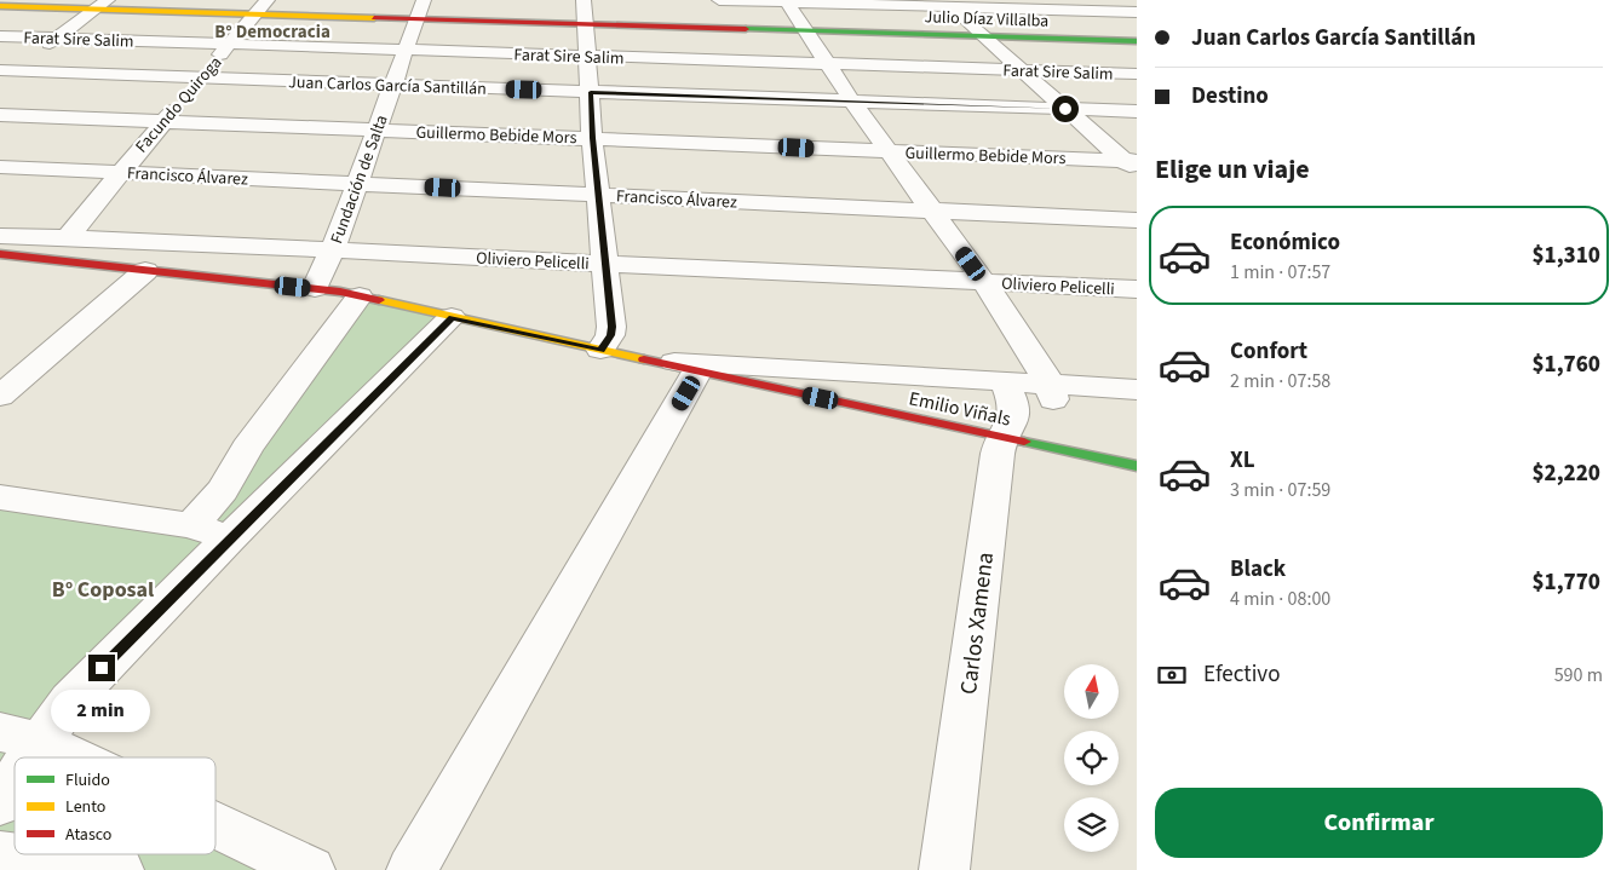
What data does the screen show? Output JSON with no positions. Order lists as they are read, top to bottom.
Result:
{
  "streets": {
    "street": [
      "Julio Díaz Villalba",
      "Farat Sire Salim",
      "Juan Carlos García Santillán",
      "Facundo Quiroga",
      "Guillermo Bebide Mors",
      "Francisco Álvarez",
      "Fundación de Salta",
      "Oliviero Pelicelli",
      "Emilio Viñals",
      "Carlos Xamena"
    ]
  },
  "crossings": [
    ["Julio Díaz Villalba", "Facundo Quiroga"],
    ["Julio Díaz Villalba", "Fundación de Salta"],
    ["Farat Sire Salim", "Facundo Quiroga"],
    ["Farat Sire Salim", "Fundación de Salta"],
    ["Juan Carlos García Santillán", "Facundo Quiroga"],
    ["Juan Carlos García Santillán", "Fundación de Salta"],
    ["Facundo Quiroga", "Guillermo Bebide Mors"],
    ["Facundo Quiroga", "Francisco Álvarez"],
    ["Facundo Quiroga", "Oliviero Pelicelli"],
    ["Guillermo Bebide Mors", "Fundación de Salta"],
    ["Francisco Álvarez", "Fundación de Salta"],
    ["Fundación de Salta", "Oliviero Pelicelli"],
    ["Emilio Viñals", "Carlos Xamena"]
  ],
  "districts": ["B° Democracia", "B° Coposal"],
  "legend": ["Fluido", "Lento", "Atasco"],
  "north": "top",
  "page": {
    "banner": ["Juan Carlos García Santillán", "Destino"],
    "heading": "Elige un viaje",
    "list": [
      {
        "name": "Económico",
        "note": "1 min · 07:57",
        "value": "$1,310"
      },
      {
        "name": "Confort",
        "note": "2 min · 07:58",
        "value": "$1,760"
      },
      {
        "name": "XL",
        "note": "3 min · 07:59",
        "value": "$2,220"
      },
      {
        "name": "Black",
        "note": "4 min · 08:00",
        "value": "$1,770"
      }
    ],
    "pay": ["Efectivo", "590 m"],
    "bubble": "2 min",
    "buttons": "Confirmar"
  }
}
